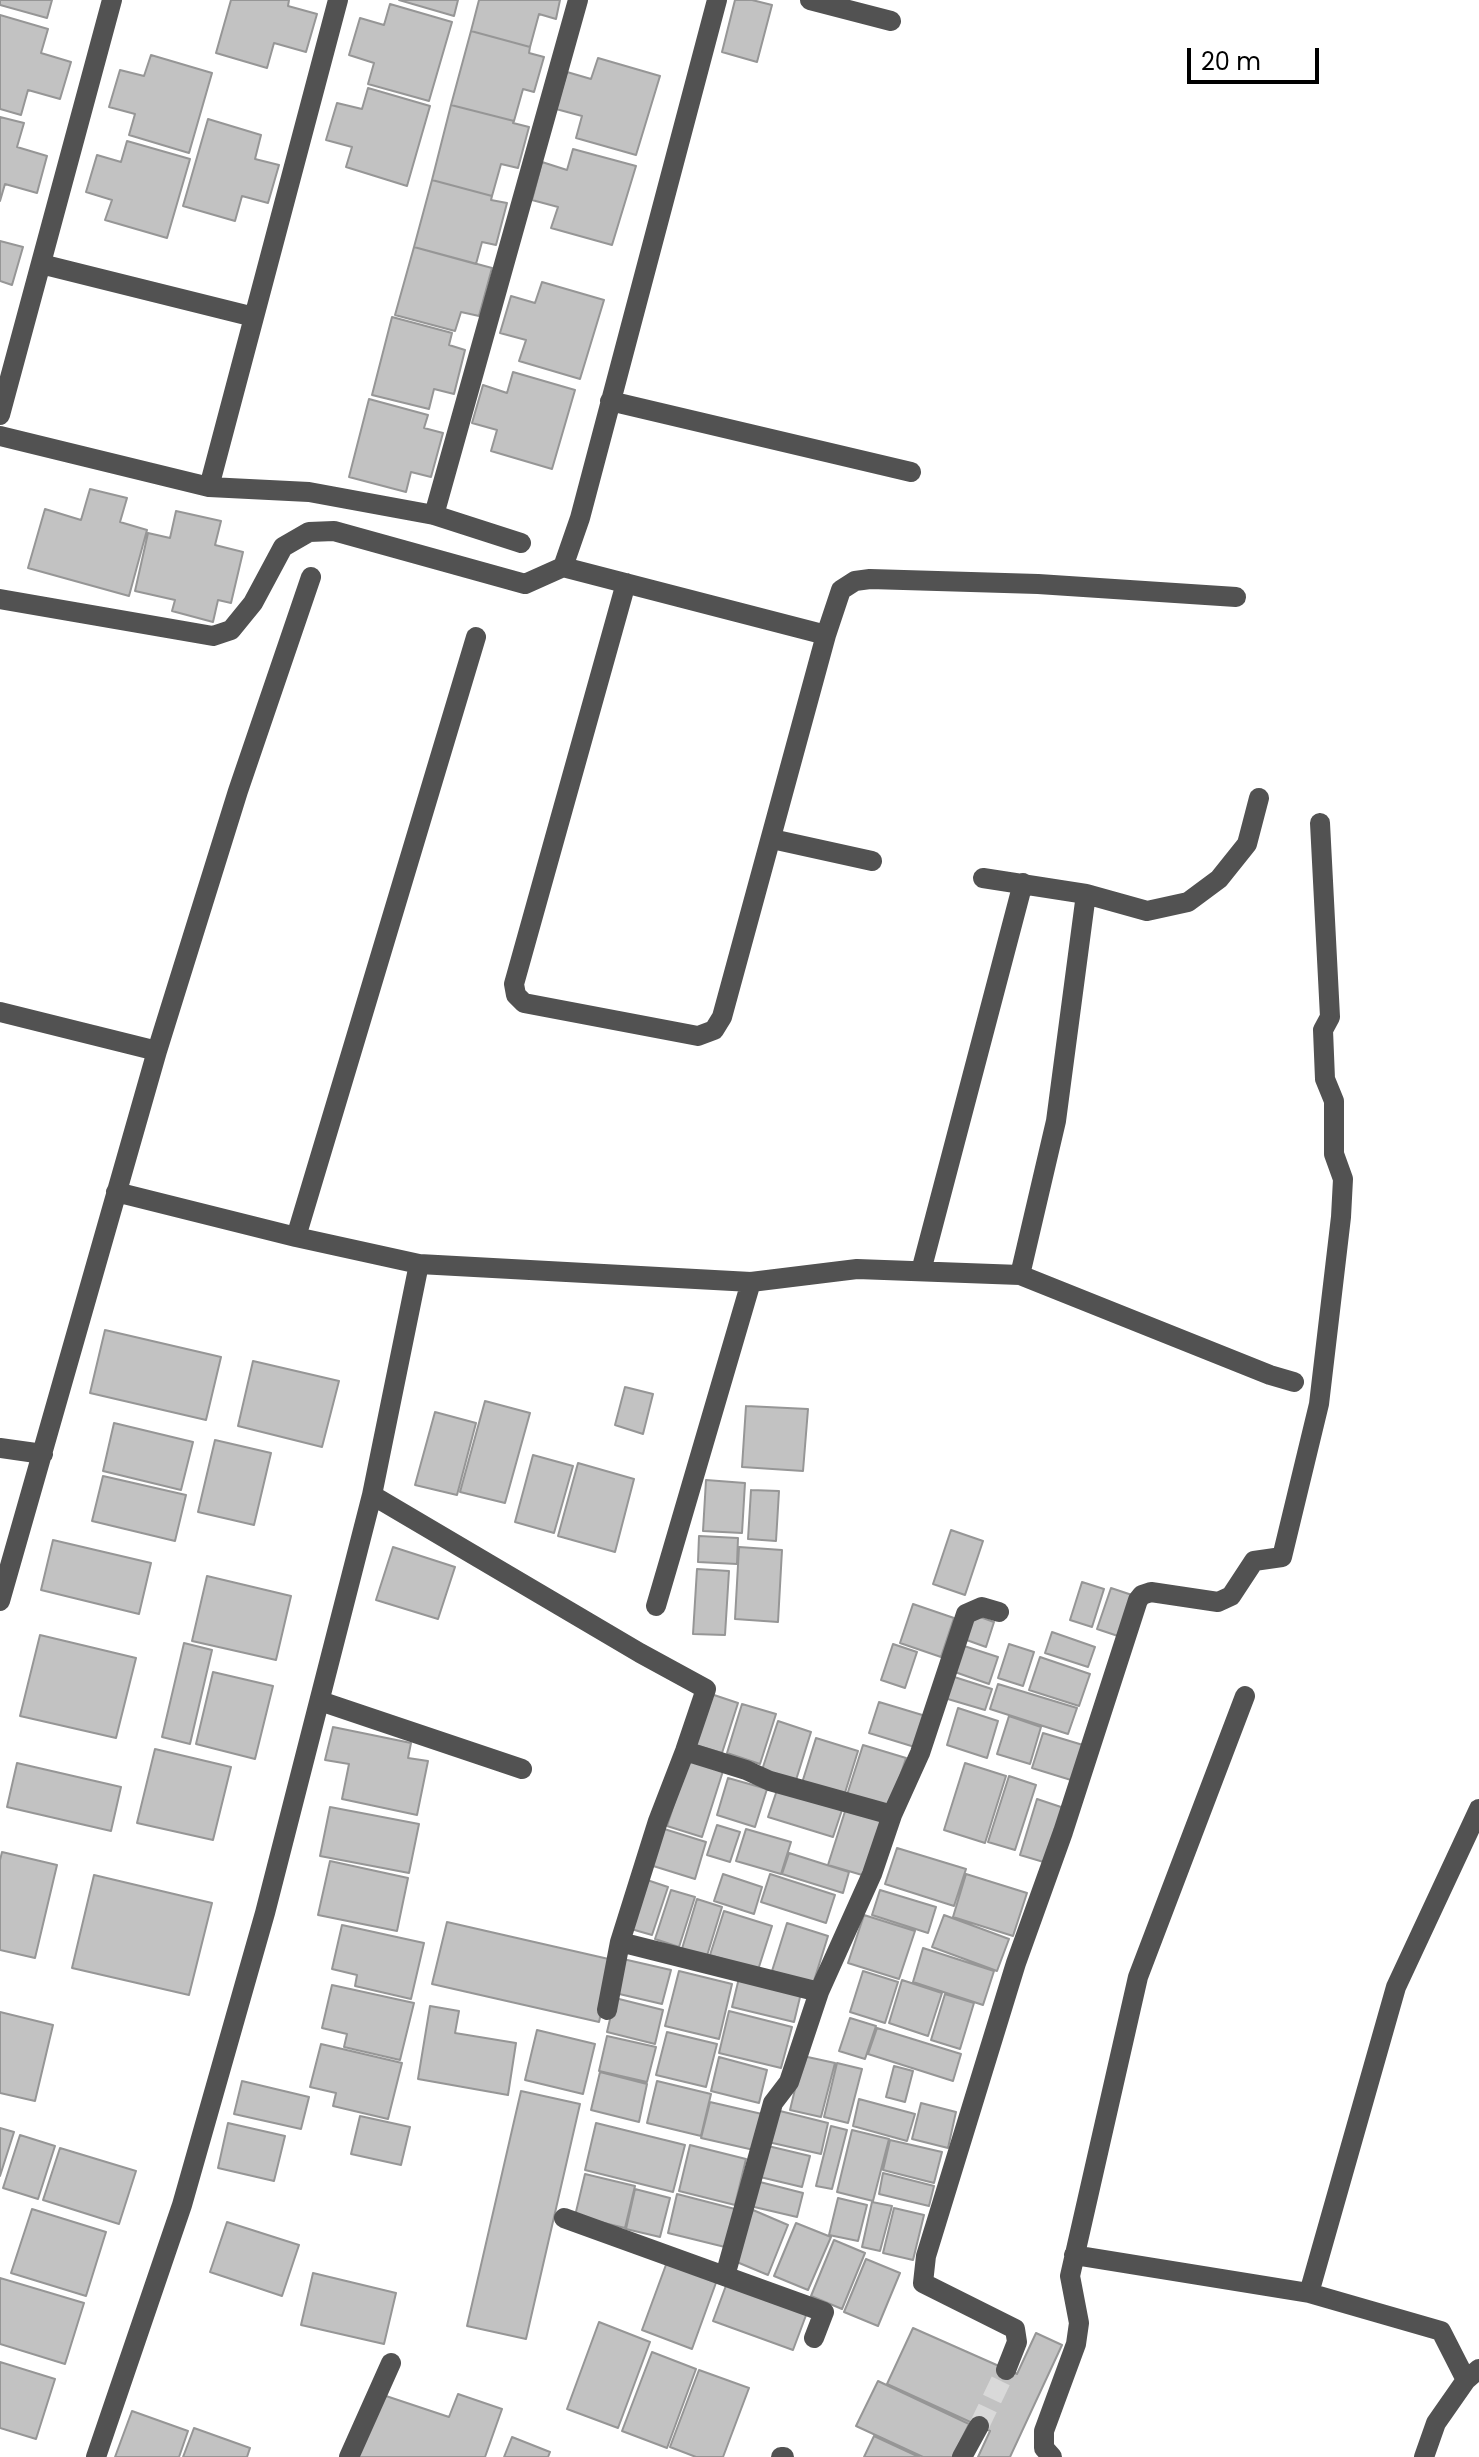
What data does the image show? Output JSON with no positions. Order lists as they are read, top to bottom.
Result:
{
  "scale_bar": "20 m"
}
